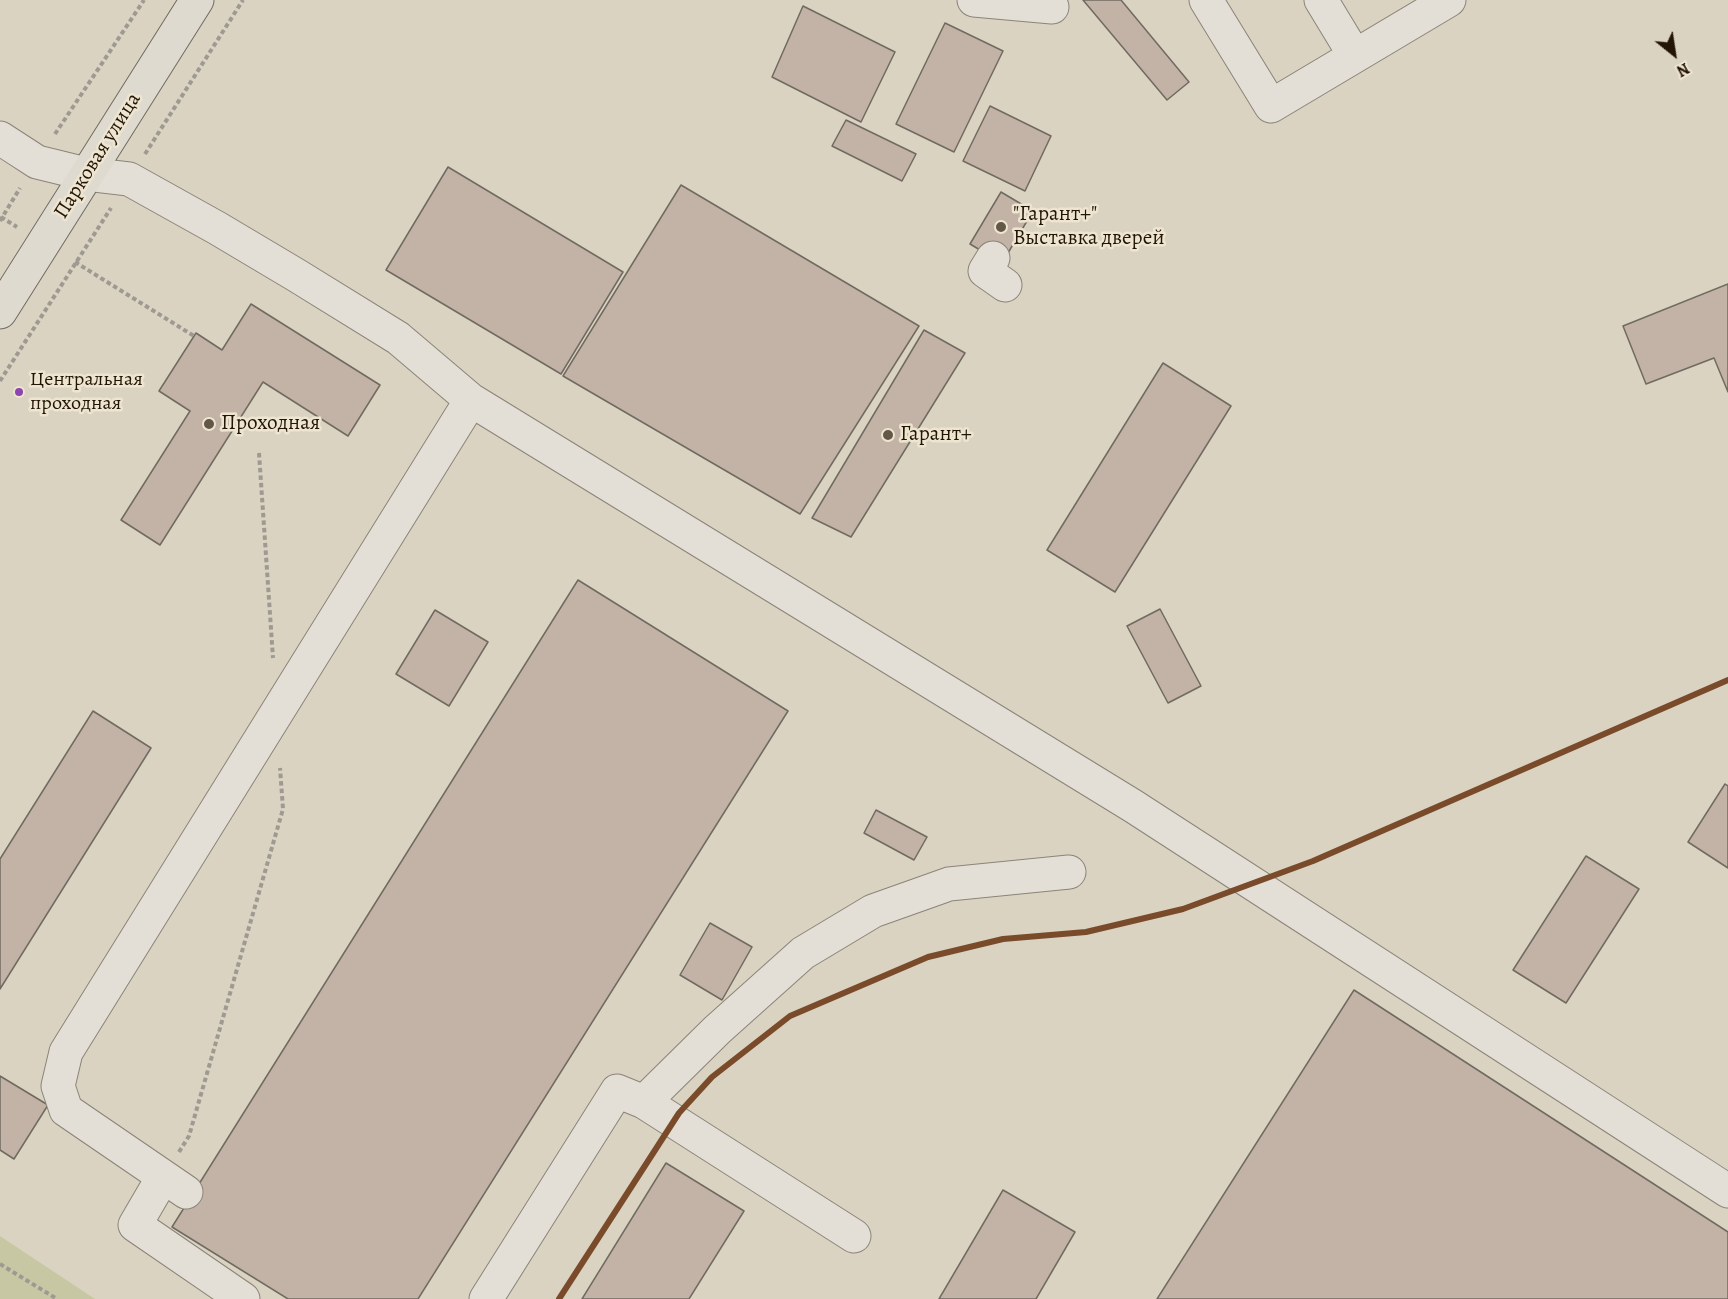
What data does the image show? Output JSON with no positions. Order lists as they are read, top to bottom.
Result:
{
  "streets": {
    "main road": ["Парковая улица"]
  },
  "places": [
    "\"Гарант+\" Выставка дверей",
    "Центральная проходная",
    "Проходная",
    "Гарант+"
  ],
  "north": "bottom right"
}
